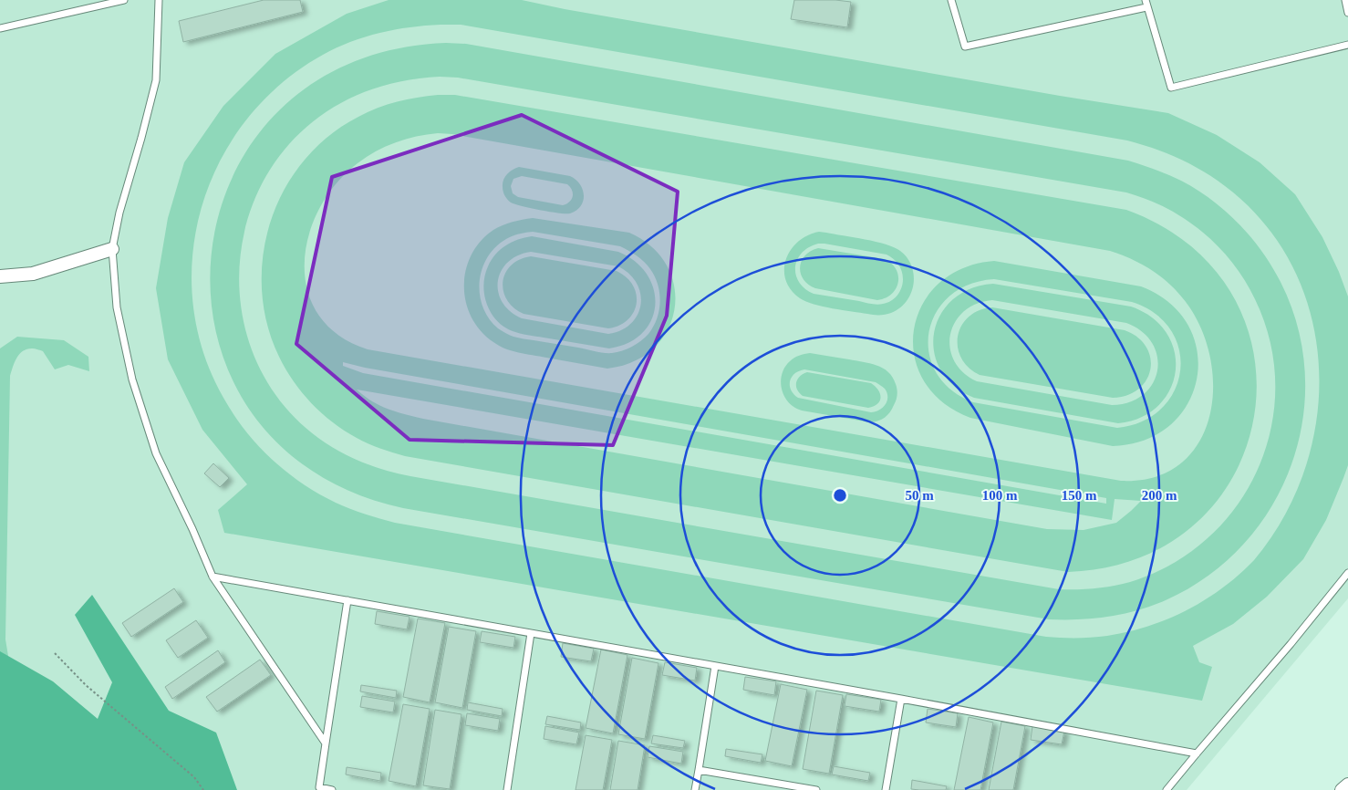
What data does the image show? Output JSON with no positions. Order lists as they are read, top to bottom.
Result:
{
  "rings": [
    "50 m",
    "100 m",
    "150 m",
    "200 m"
  ]
}
